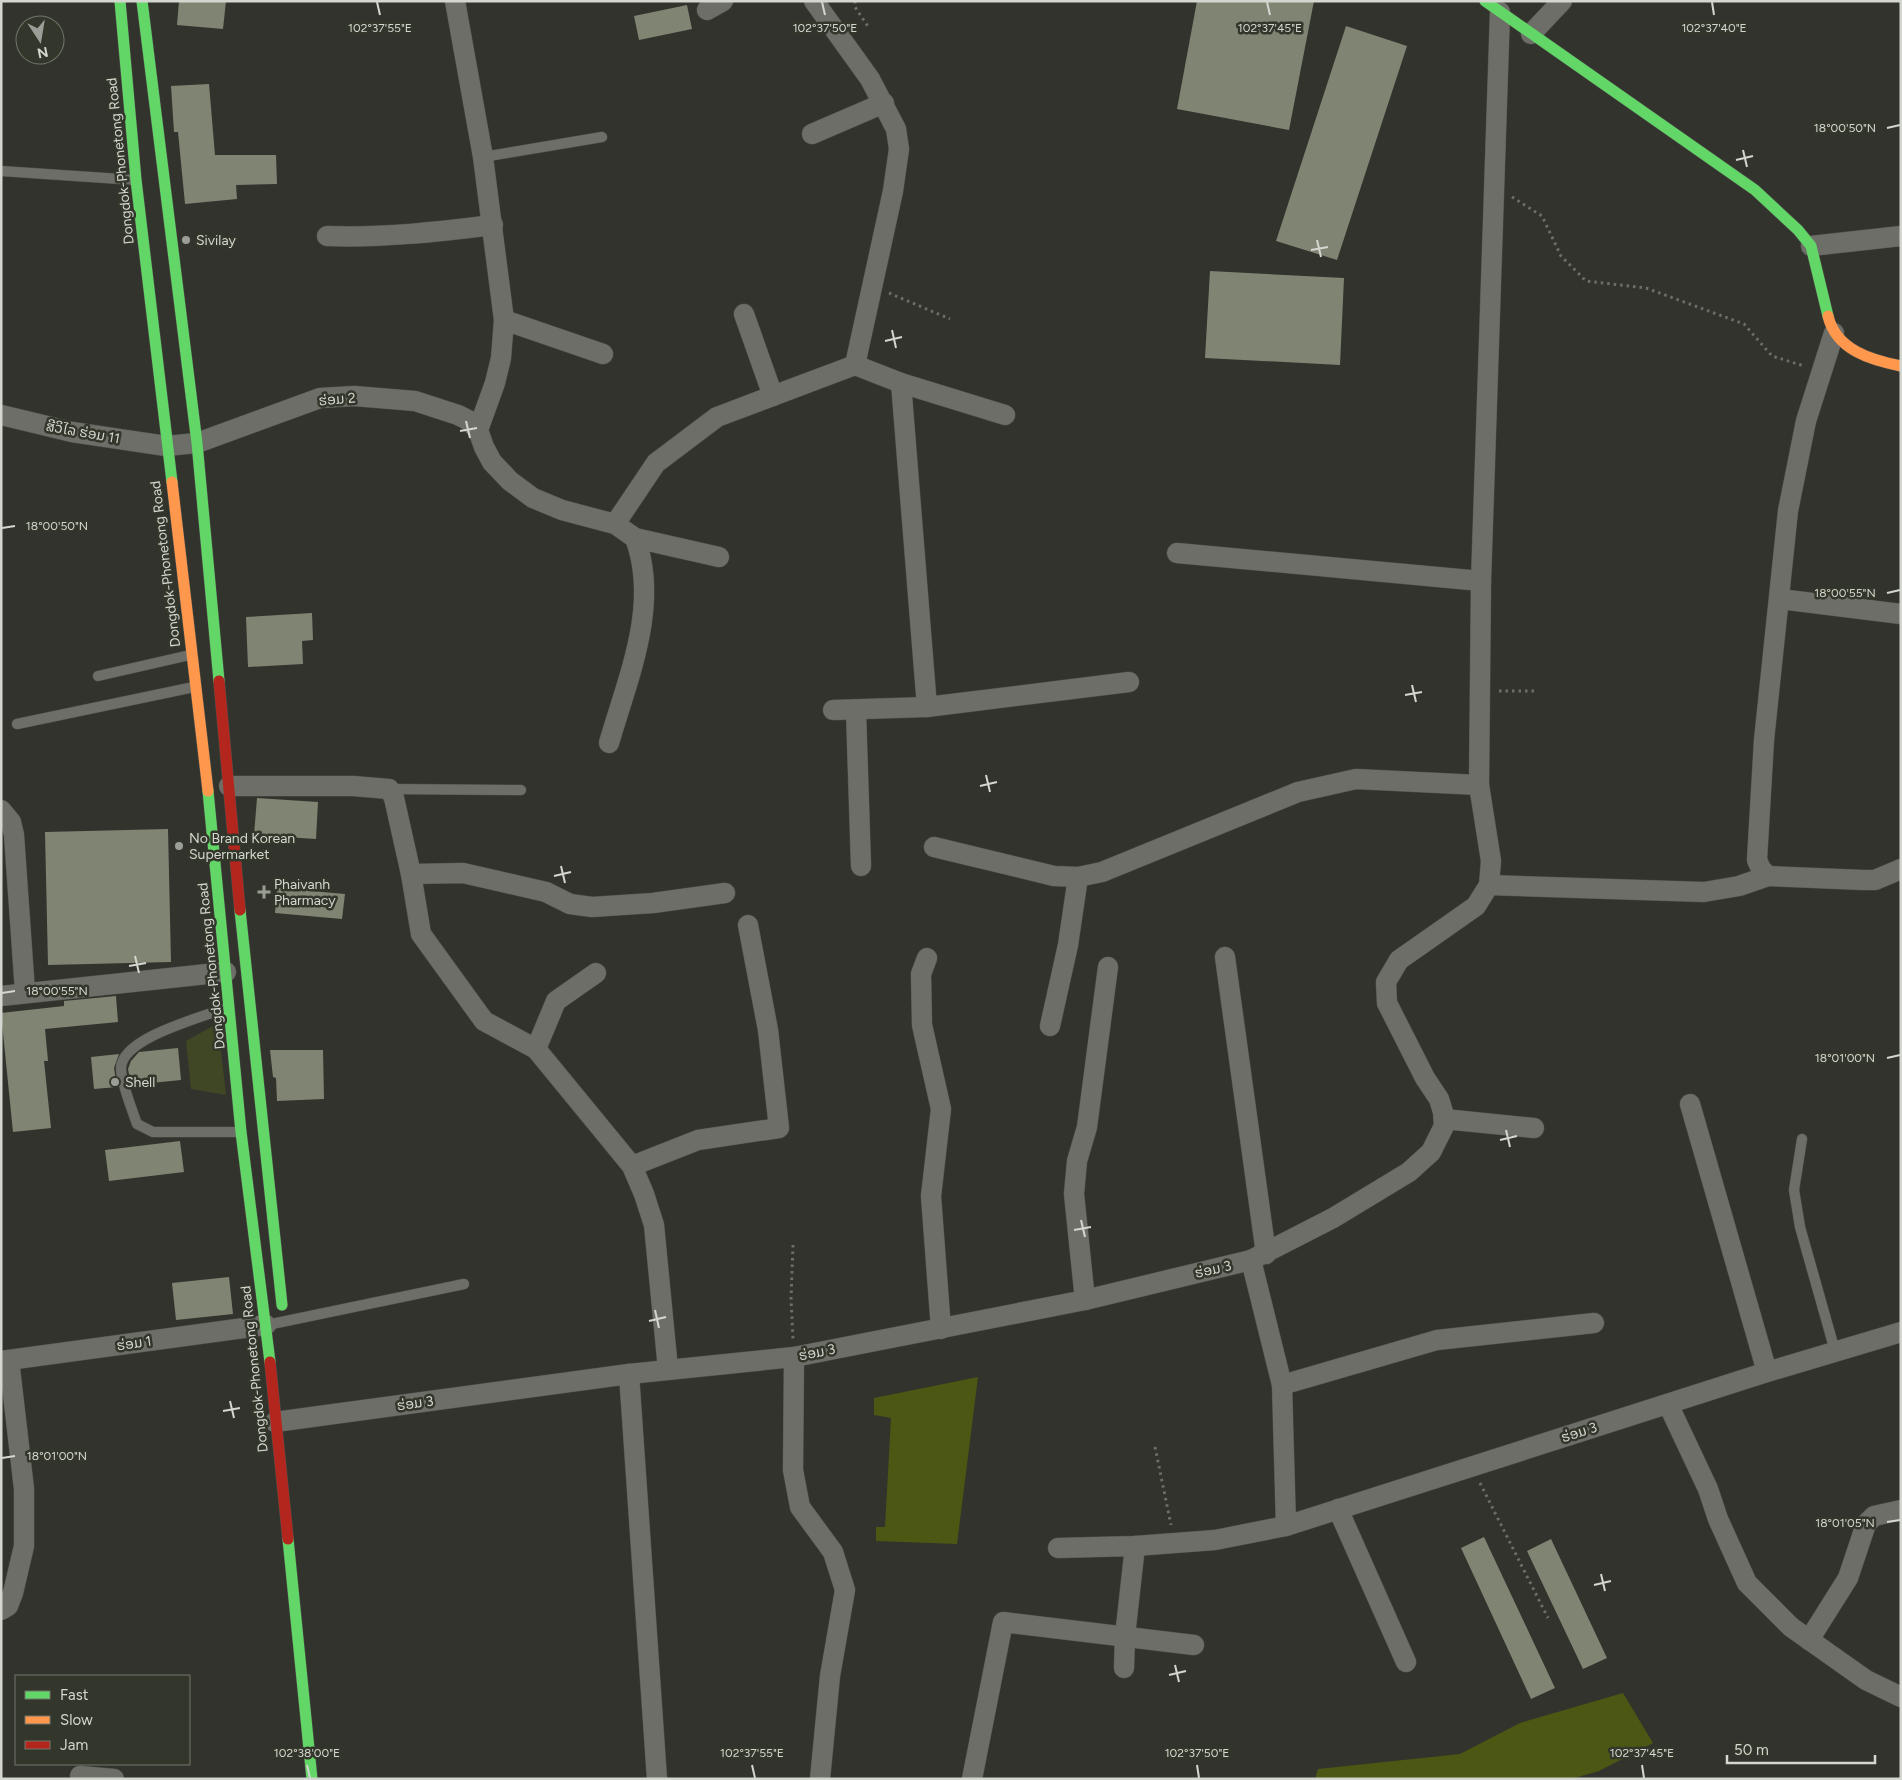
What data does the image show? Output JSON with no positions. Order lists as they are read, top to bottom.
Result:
{
  "streets": {
    "main road": ["Dongdok-Phonetong Road"],
    "street": [
      "ຮ່ອມ 2",
      "ສີວິໄລ ຮ່ອມ 11",
      "ຮ່ອມ 3",
      "ຮ່ອມ 1"
    ]
  },
  "crossings": [
    ["Dongdok-Phonetong Road", "ຮ່ອມ 2"],
    ["Dongdok-Phonetong Road", "ສີວິໄລ ຮ່ອມ 11"],
    ["Dongdok-Phonetong Road", "ຮ່ອມ 3"],
    ["Dongdok-Phonetong Road", "ຮ່ອມ 1"],
    ["ຮ່ອມ 2", "ສີວິໄລ ຮ່ອມ 11"]
  ],
  "places": {
    "other": ["Sivilay", "No Brand Korean Supermarket", "Shell"],
    "health": ["Phaivanh Pharmacy"]
  },
  "legend": ["Fast", "Slow", "Jam"],
  "scale_bar": "50 m",
  "north": "bottom",
  "coordinates": [
    "102°37'55\"E",
    "102°37'50\"E",
    "102°37'45\"E",
    "102°37'40\"E",
    "18°00'50\"N",
    "18°00'55\"N",
    "18°01'00\"N",
    "18°01'05\"N",
    "102°38'00\"E"
  ]
}
